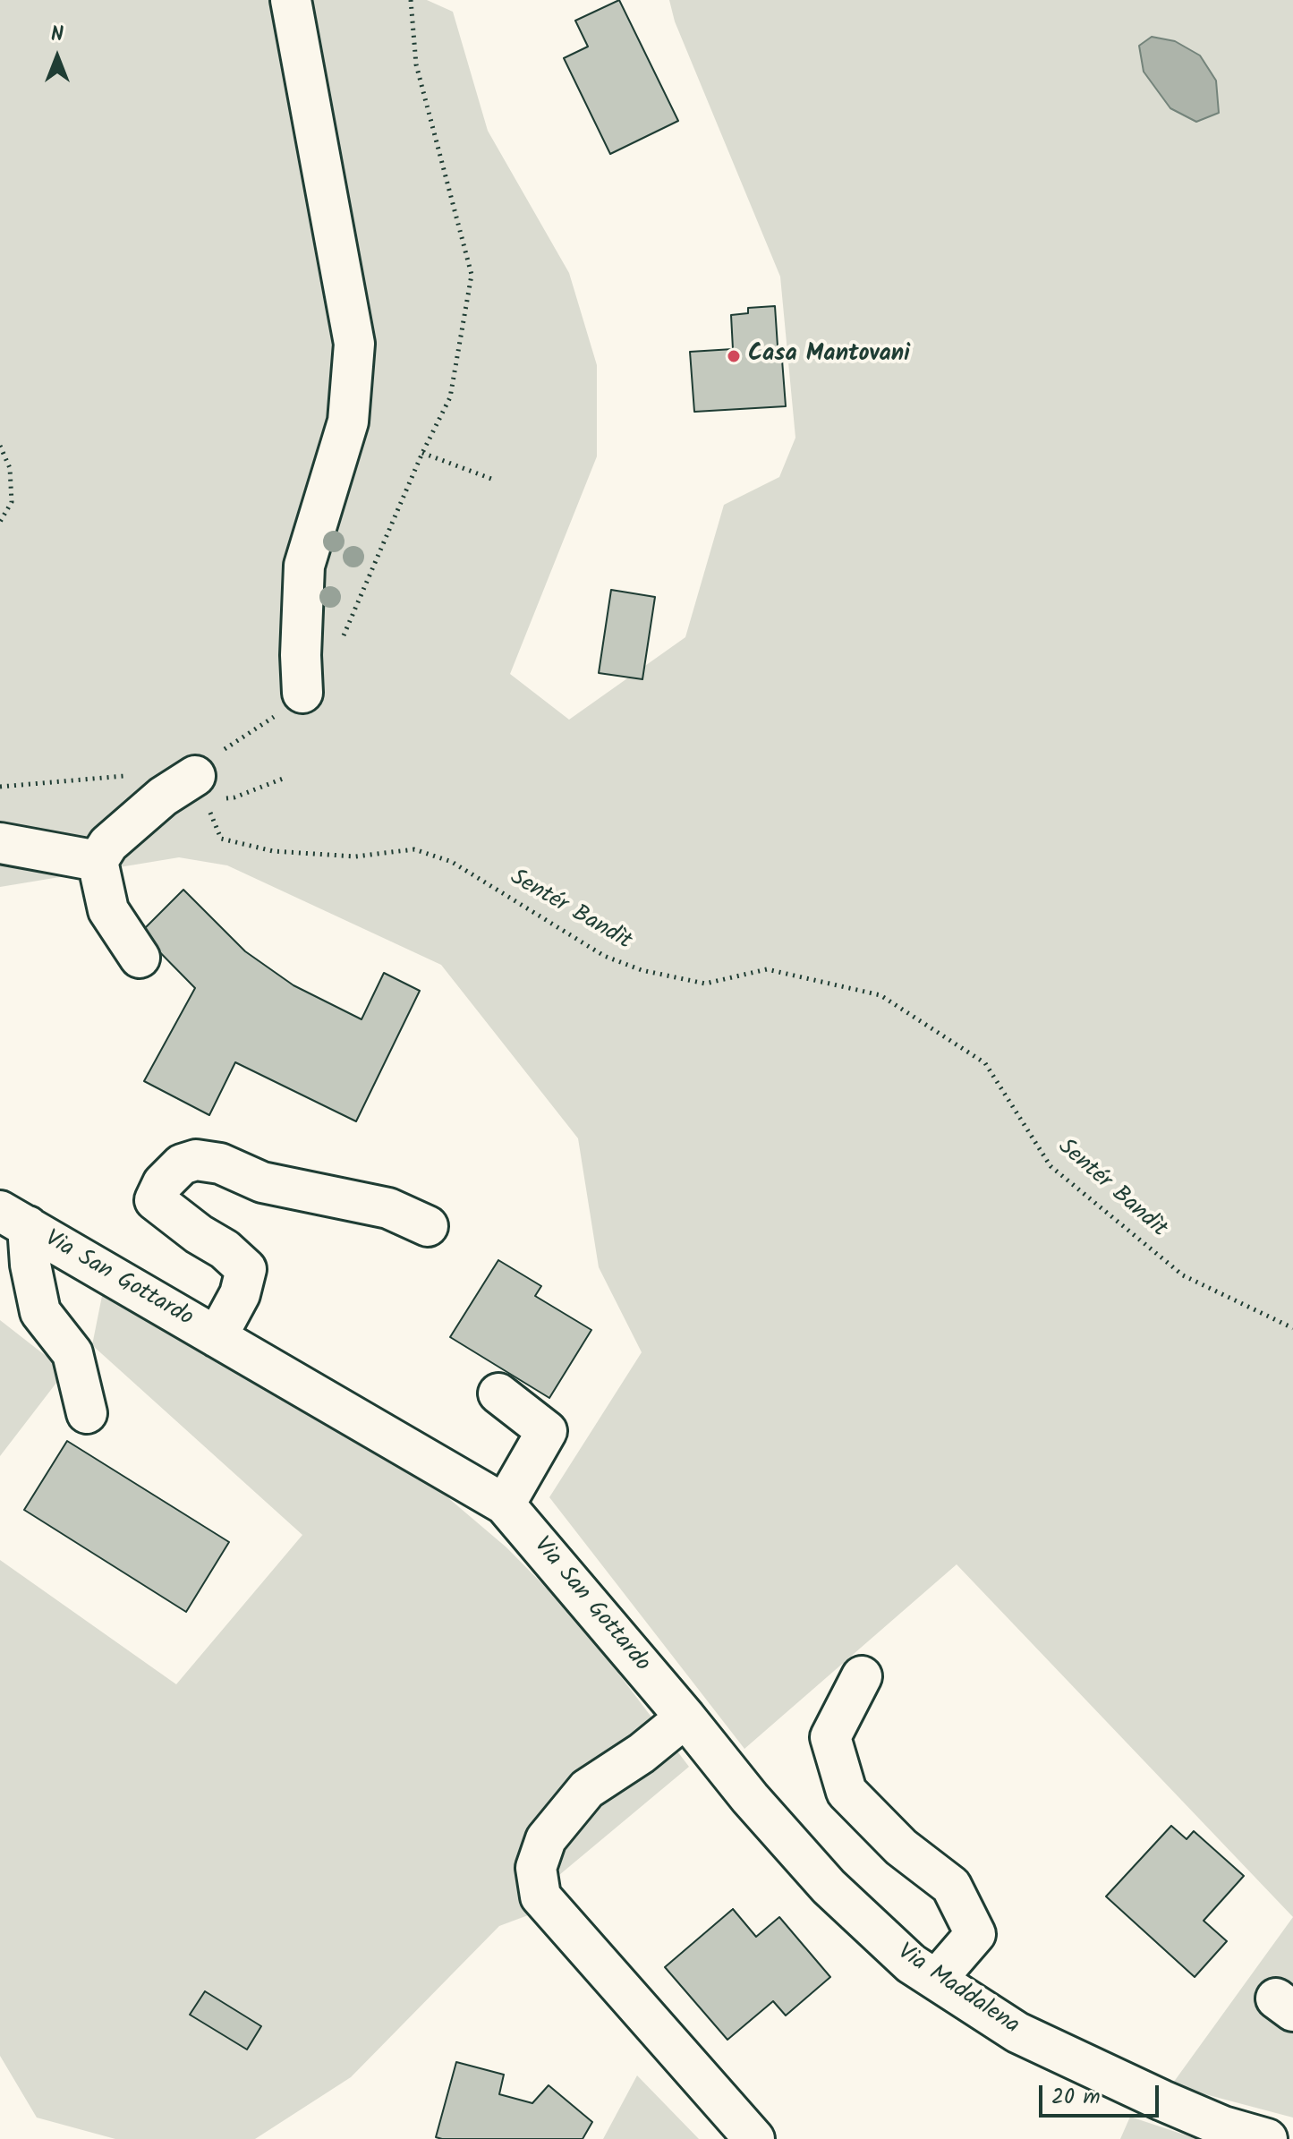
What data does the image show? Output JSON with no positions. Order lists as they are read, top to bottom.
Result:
{
  "streets": {
    "street": ["Via San Gottardo", "Via Maddalena"],
    "path": ["Sentér Bandìt"]
  },
  "crossings": [
    ["Via San Gottardo", "Via Maddalena"]
  ],
  "places": ["Casa Mantovani"],
  "scale_bar": "20 m",
  "north": "top"
}
